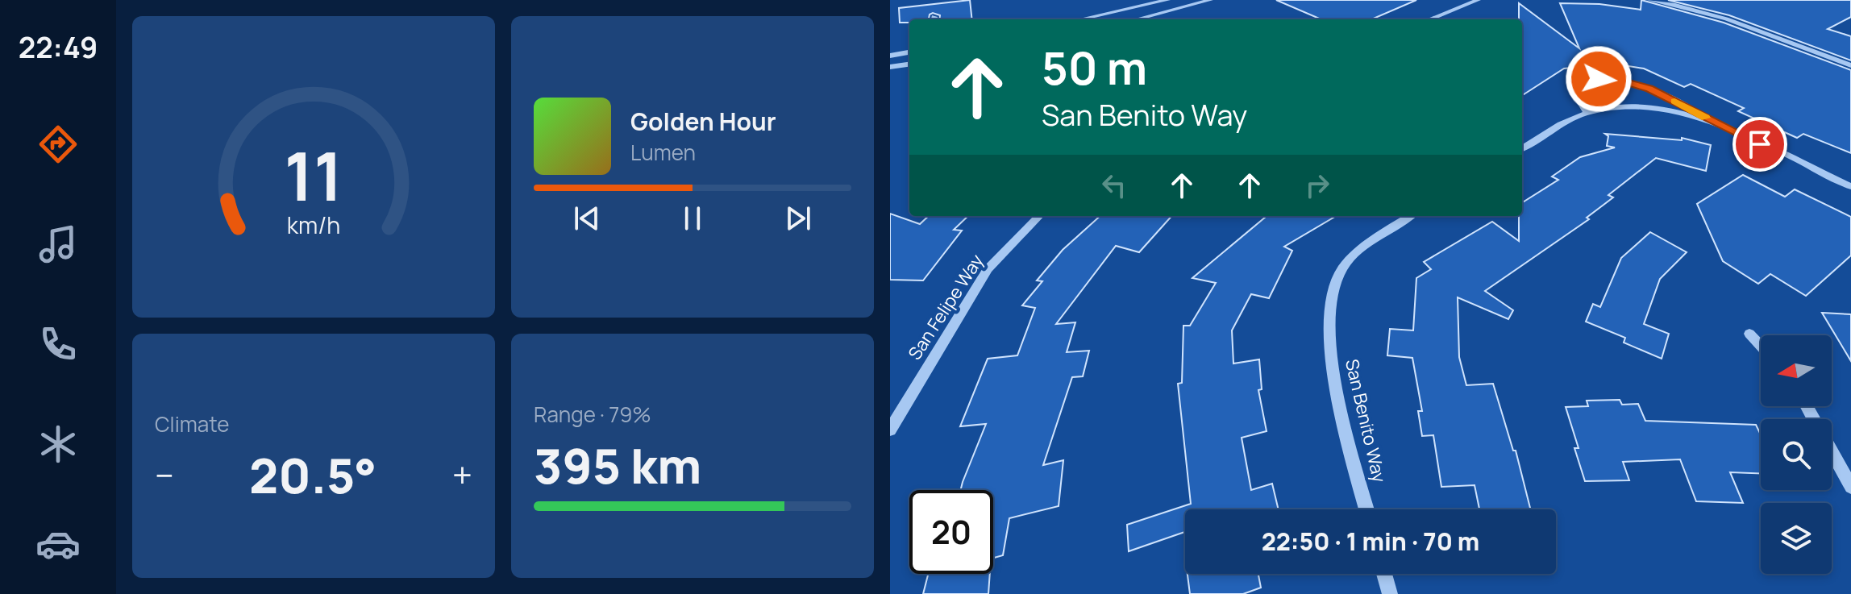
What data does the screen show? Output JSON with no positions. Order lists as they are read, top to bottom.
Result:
{
  "streets": {
    "street": ["San Felipe Way", "San Benito Way"]
  },
  "north": "left",
  "page": {
    "tabs": "22:49",
    "turn": ["50 m", "San Benito Way"],
    "song": ["Golden Hour", "Lumen"],
    "tile": [
      "Climate",
      ["Range · 79%", "395 km"]
    ],
    "heat": ["−", "20.5°", "+"],
    "limit": "20",
    "trip": "22:50 · 1 min · 70 m",
    "gauge": ["11", "km/h"]
  }
}
